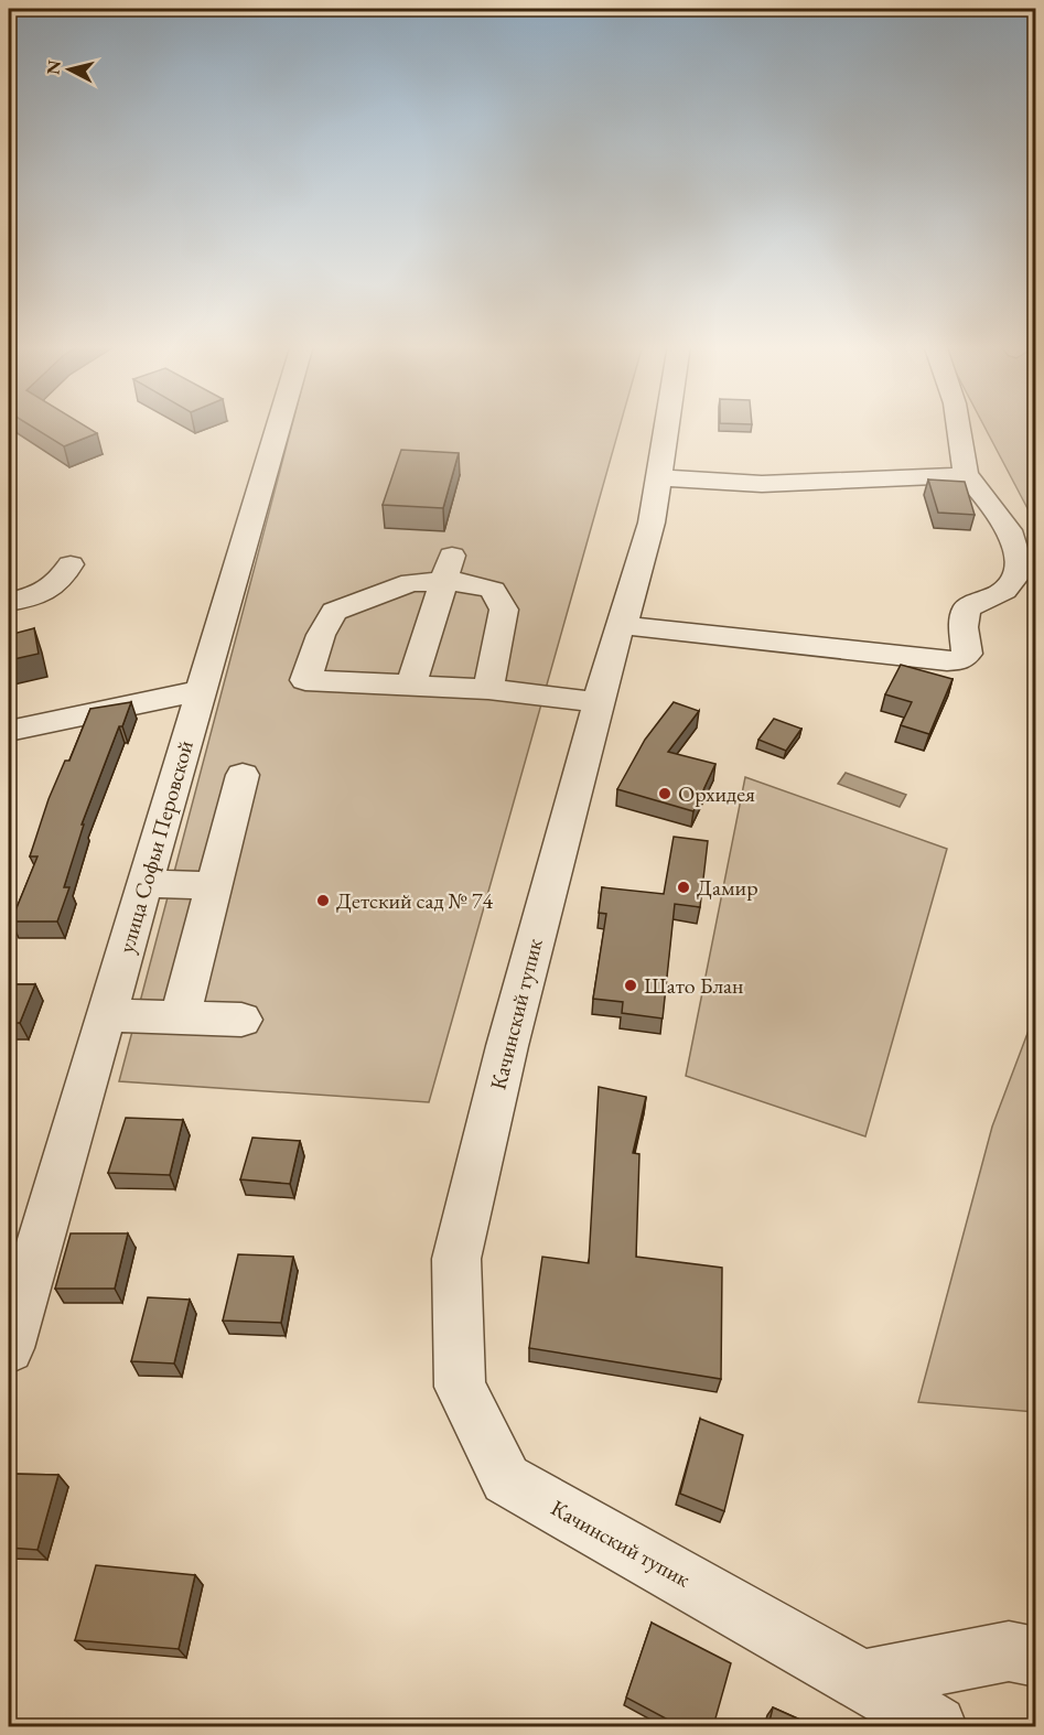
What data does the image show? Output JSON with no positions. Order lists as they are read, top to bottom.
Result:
{
  "streets": {
    "street": ["улица Софьи Перовской", "Качинский тупик"]
  },
  "places": [
    "Орхидея",
    "Дамир",
    "Детский сад № 74",
    "Шато Блан"
  ],
  "north": "left"
}
